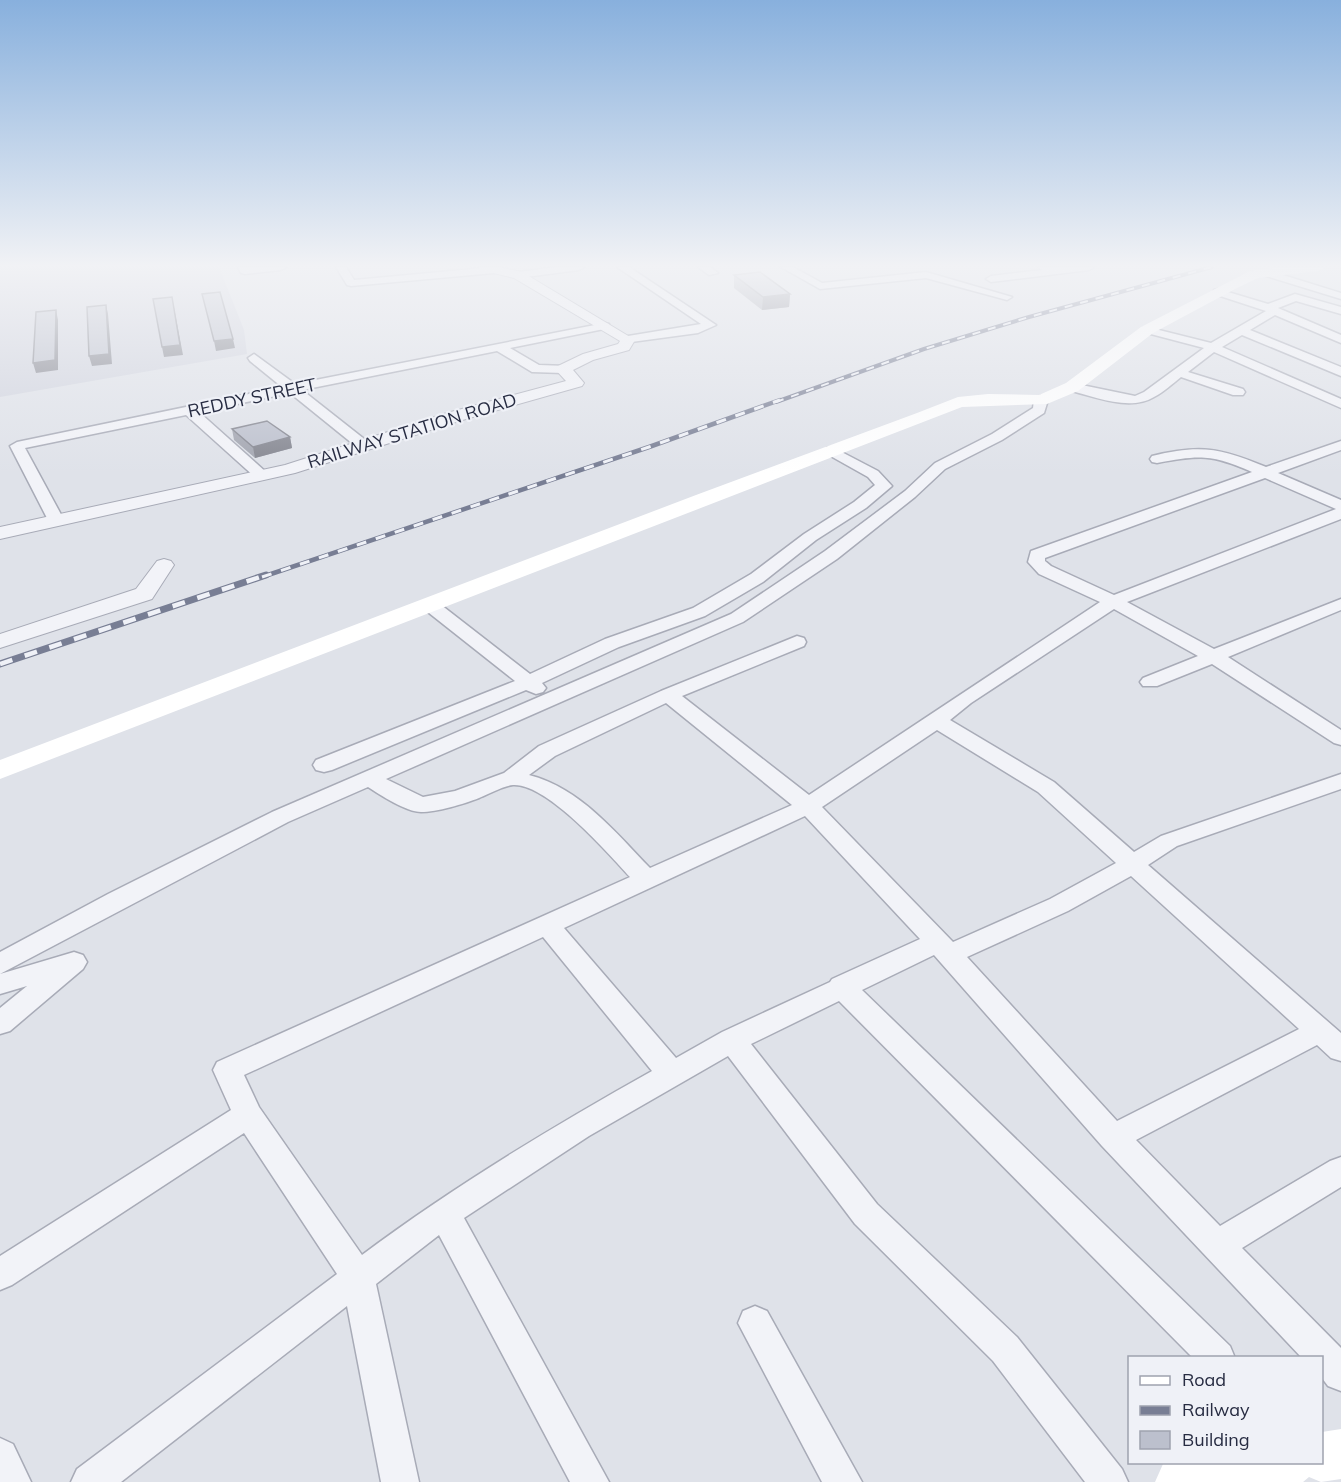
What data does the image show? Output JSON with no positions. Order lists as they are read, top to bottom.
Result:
{
  "streets": {
    "street": ["REDDY STREET", "RAILWAY STATION ROAD"]
  },
  "crossings": [
    ["REDDY STREET", "RAILWAY STATION ROAD"]
  ],
  "legend": ["Road", "Railway", "Building"]
}
